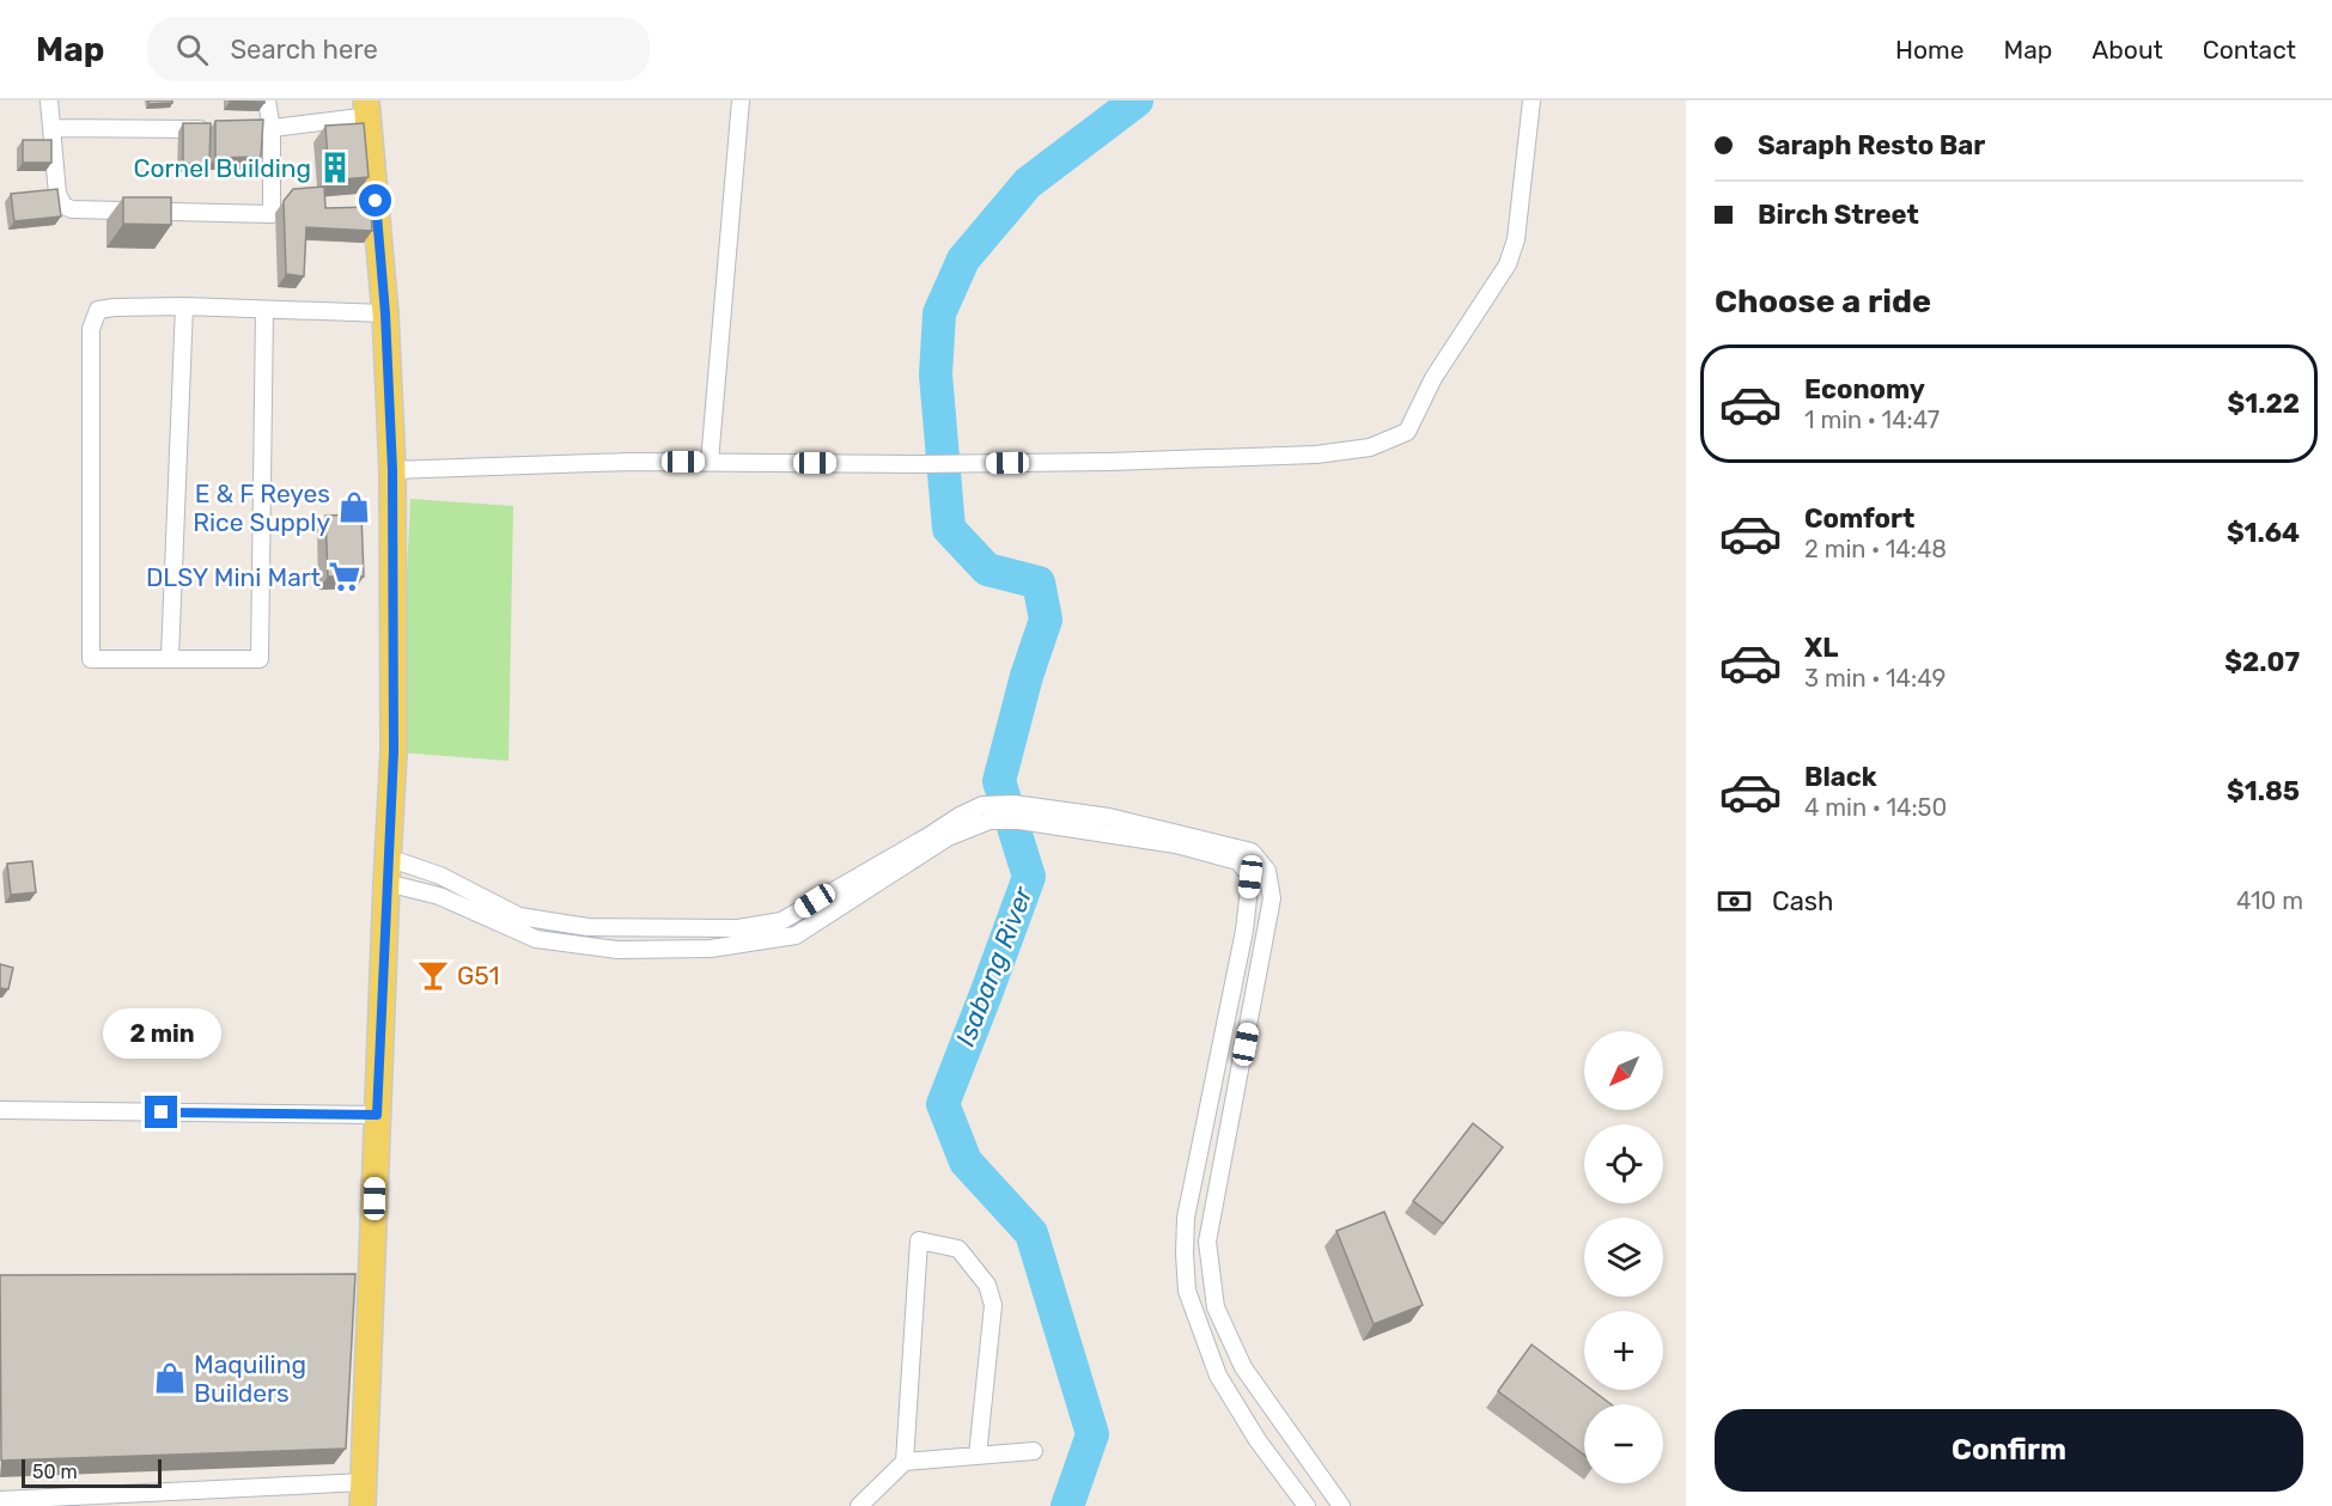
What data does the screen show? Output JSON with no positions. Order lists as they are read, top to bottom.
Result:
{
  "water": ["Isabang River"],
  "places": {
    "building": ["Cornel Building"],
    "shop": ["E & F Reyes Rice Supply", "Maquiling Builders"],
    "supermarket": ["DLSY Mini Mart"],
    "bar": ["G51"]
  },
  "scale_bar": "50 m",
  "north": "bottom left",
  "page": {
    "header": "Map",
    "search": "Search here",
    "nav": [
      "Home",
      "Map",
      "About",
      "Contact"
    ],
    "banner": ["Saraph Resto Bar", "Birch Street"],
    "heading": "Choose a ride",
    "list": [
      {
        "name": "Economy",
        "note": "1 min · 14:47",
        "value": "$1.22"
      },
      {
        "name": "Comfort",
        "note": "2 min · 14:48",
        "value": "$1.64"
      },
      {
        "name": "XL",
        "note": "3 min · 14:49",
        "value": "$2.07"
      },
      {
        "name": "Black",
        "note": "4 min · 14:50",
        "value": "$1.85"
      }
    ],
    "pay": ["Cash", "410 m"],
    "bubble": "2 min",
    "map_buttons": ["+", "−"],
    "buttons": "Confirm",
    "scale": "50 m"
  }
}
